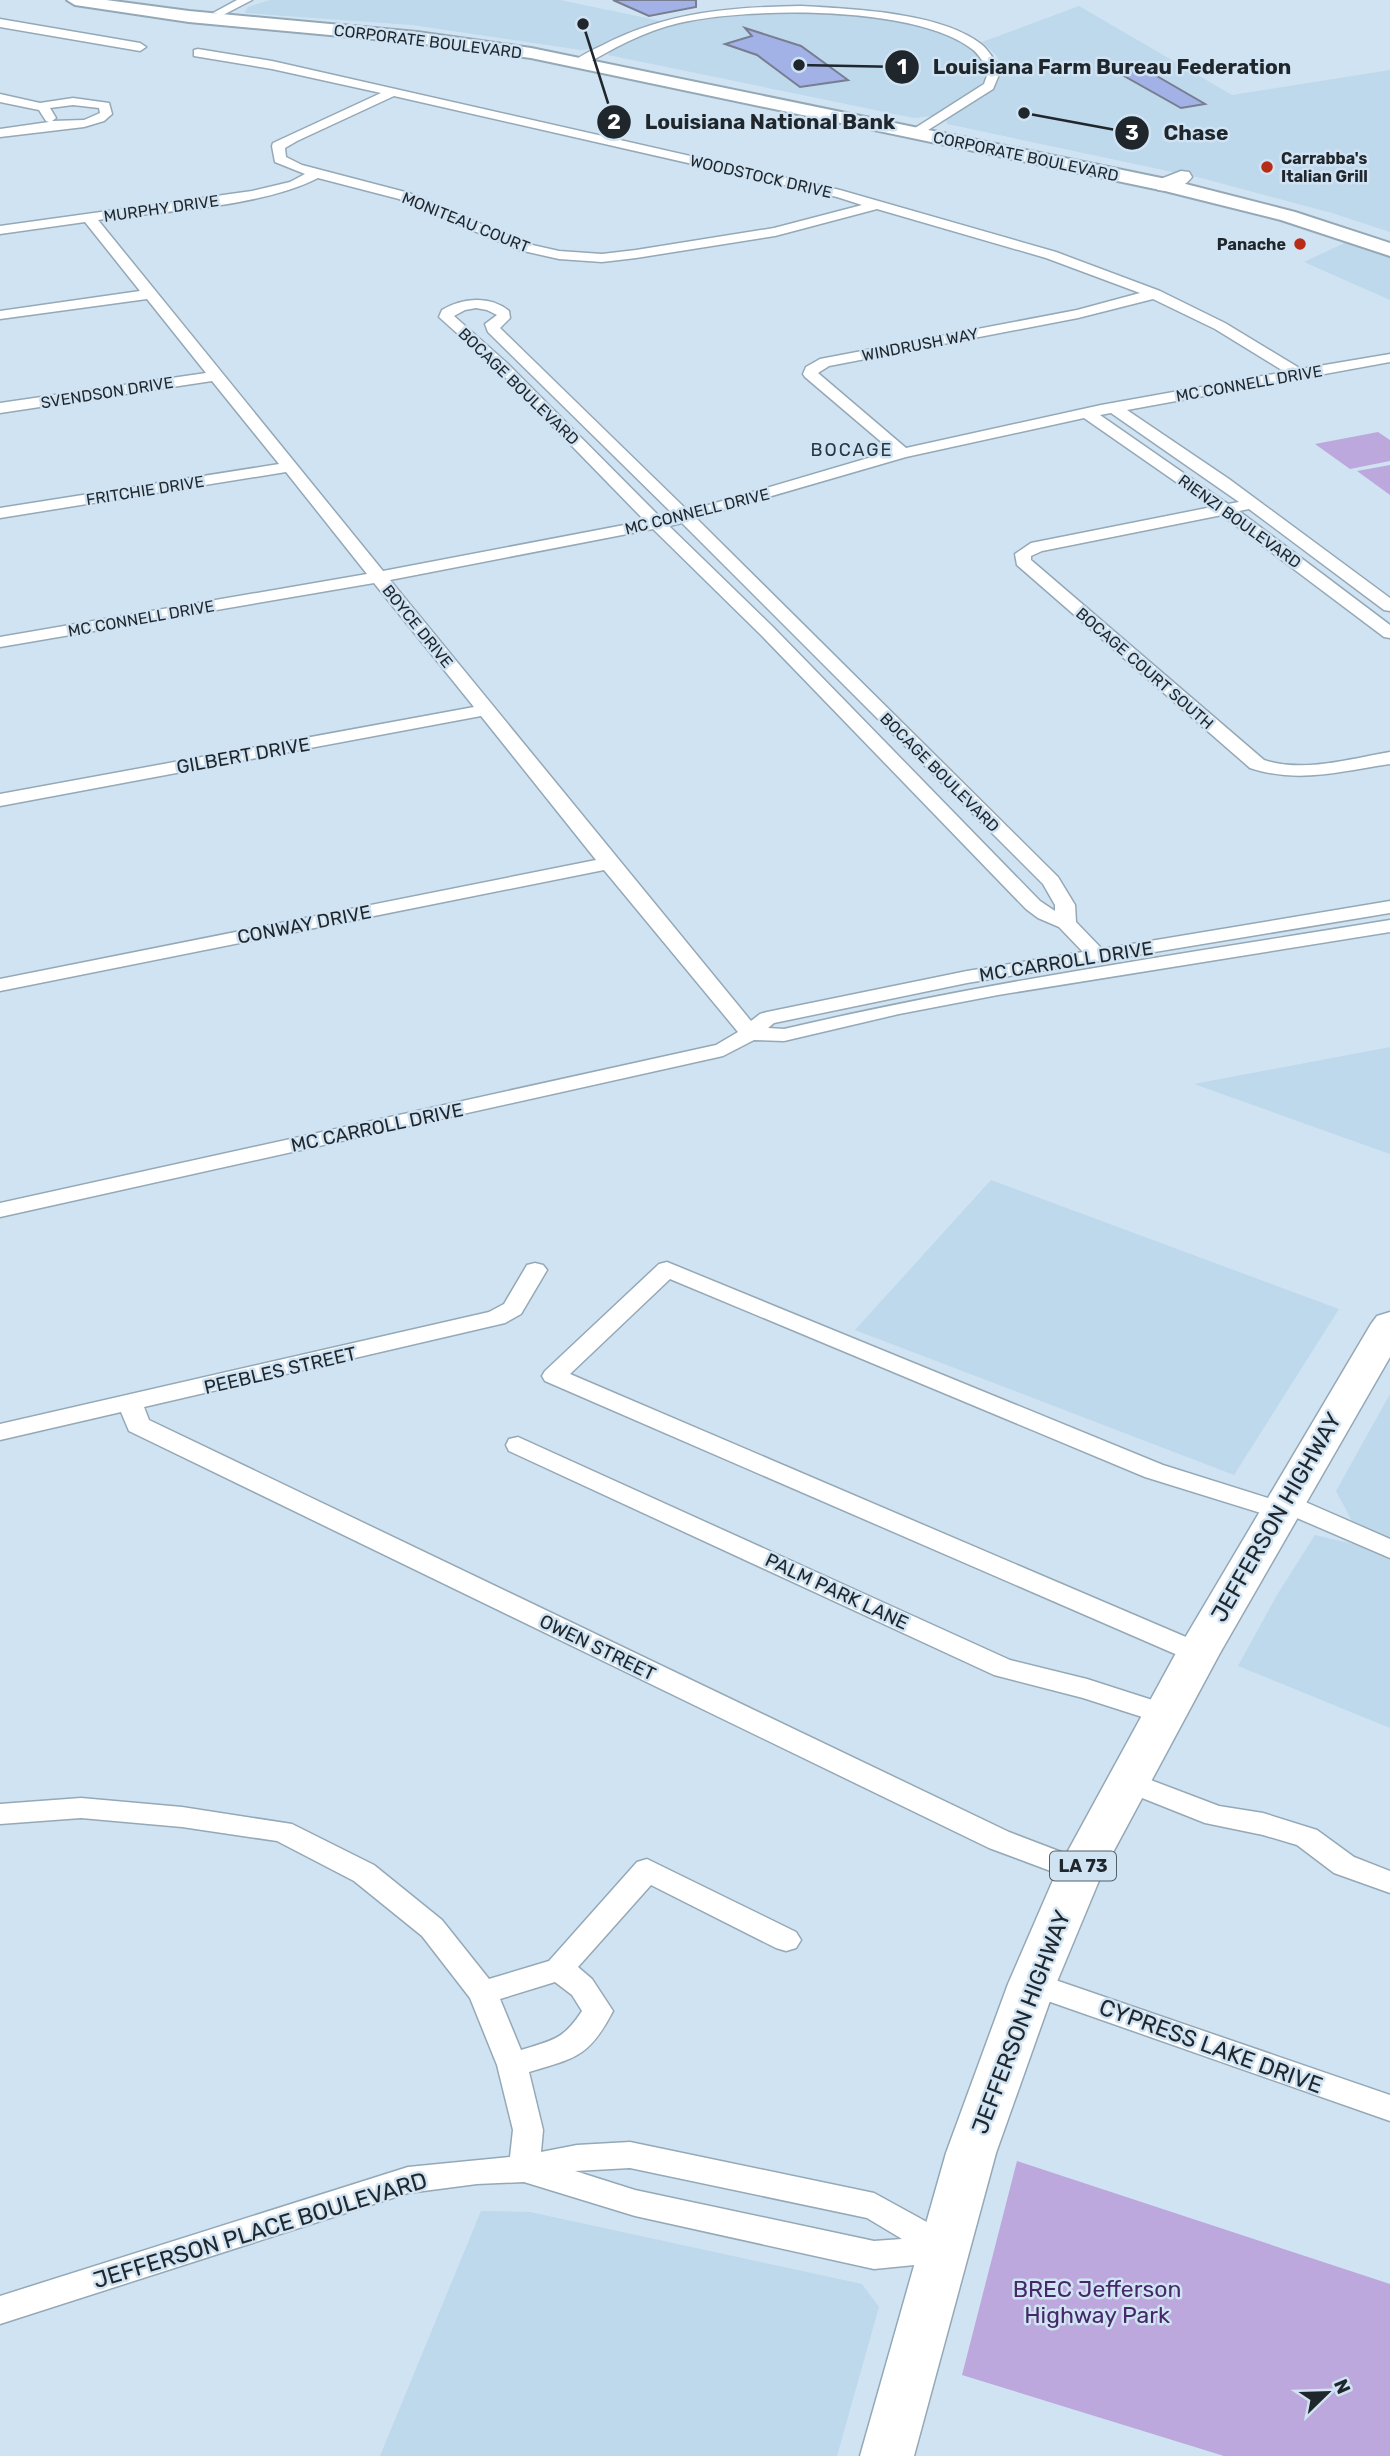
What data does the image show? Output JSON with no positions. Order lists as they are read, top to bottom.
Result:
{
  "streets": {
    "main road": ["JEFFERSON HIGHWAY", "LA 73"],
    "street": [
      "CORPORATE BOULEVARD",
      "WOODSTOCK DRIVE",
      "MURPHY DRIVE",
      "MONITEAU COURT",
      "WINDRUSH WAY",
      "MC CONNELL DRIVE",
      "BOCAGE BOULEVARD",
      "SVENDSON DRIVE",
      "FRITCHIE DRIVE",
      "RIENZI BOULEVARD",
      "BOYCE DRIVE",
      "BOCAGE COURT SOUTH",
      "GILBERT DRIVE",
      "CONWAY DRIVE",
      "MC CARROLL DRIVE",
      "PEEBLES STREET",
      "PALM PARK LANE",
      "OWEN STREET",
      "CYPRESS LAKE DRIVE",
      "JEFFERSON PLACE BOULEVARD"
    ]
  },
  "crossings": [
    ["WOODSTOCK DRIVE", "MONITEAU COURT"],
    ["WOODSTOCK DRIVE", "WINDRUSH WAY"],
    ["WOODSTOCK DRIVE", "MC CONNELL DRIVE"],
    ["MURPHY DRIVE", "MONITEAU COURT"],
    ["MURPHY DRIVE", "BOYCE DRIVE"],
    ["WINDRUSH WAY", "MC CONNELL DRIVE"],
    ["MC CONNELL DRIVE", "BOCAGE BOULEVARD"],
    ["MC CONNELL DRIVE", "RIENZI BOULEVARD"],
    ["MC CONNELL DRIVE", "BOYCE DRIVE"],
    ["BOCAGE BOULEVARD", "MC CARROLL DRIVE"],
    ["SVENDSON DRIVE", "BOYCE DRIVE"],
    ["FRITCHIE DRIVE", "BOYCE DRIVE"],
    ["RIENZI BOULEVARD", "BOCAGE COURT SOUTH"],
    ["BOYCE DRIVE", "GILBERT DRIVE"],
    ["BOYCE DRIVE", "CONWAY DRIVE"],
    ["BOYCE DRIVE", "MC CARROLL DRIVE"],
    ["PEEBLES STREET", "OWEN STREET"],
    ["JEFFERSON HIGHWAY", "PALM PARK LANE"],
    ["JEFFERSON HIGHWAY", "OWEN STREET"],
    ["JEFFERSON HIGHWAY", "CYPRESS LAKE DRIVE"],
    ["JEFFERSON HIGHWAY", "JEFFERSON PLACE BOULEVARD"]
  ],
  "districts": ["BOCAGE"],
  "parks": ["BREC Jefferson Highway Park"],
  "places": [
    "Louisiana National Bank",
    "Louisiana Farm Bureau Federation",
    "Chase",
    "Carrabba's Italian Grill",
    "Panache"
  ],
  "north": "top right"
}
